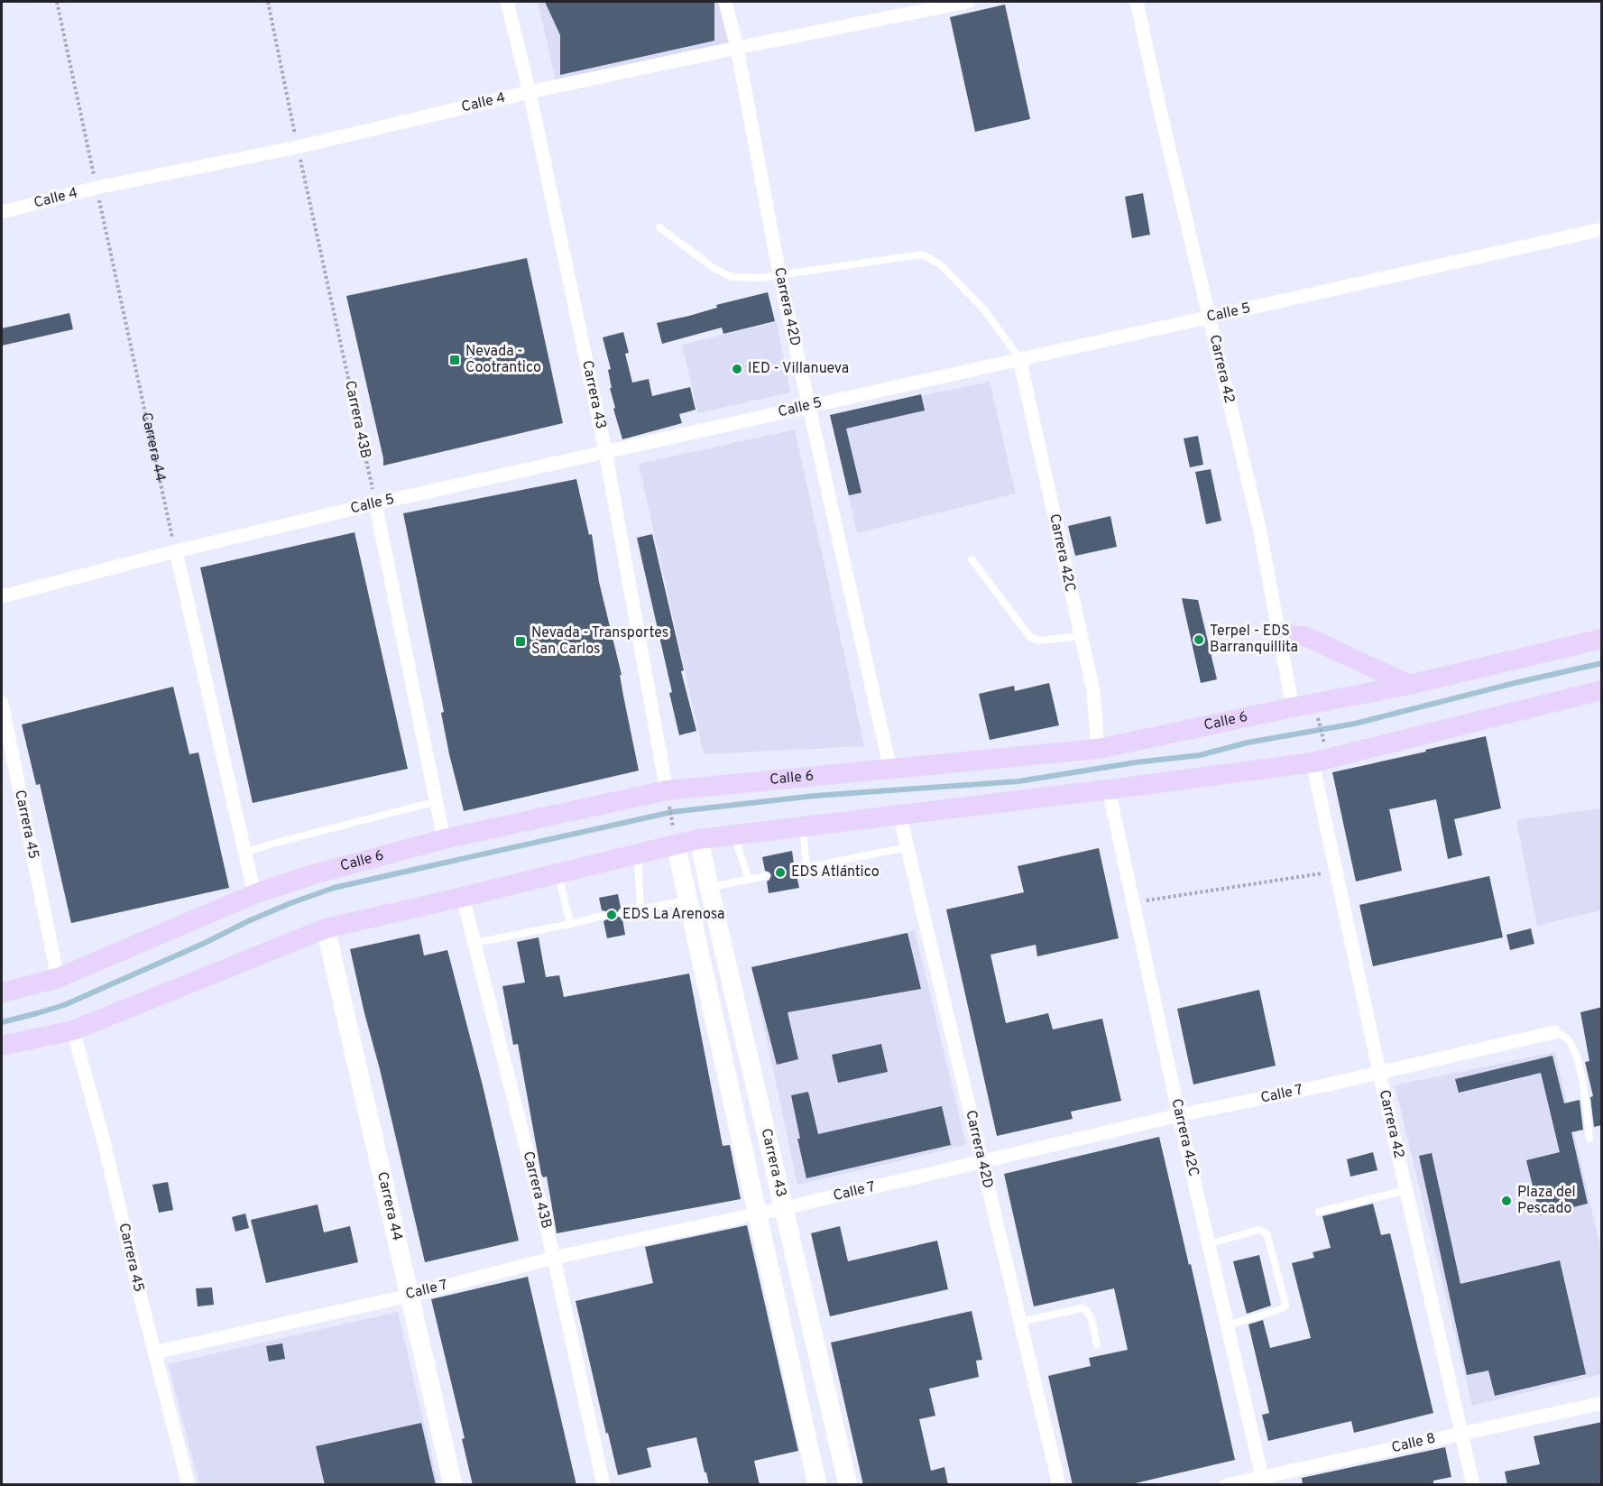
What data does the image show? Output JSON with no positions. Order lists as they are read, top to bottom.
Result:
{
  "streets": {
    "main road": ["Calle 6"],
    "street": [
      "Calle 4",
      "Carrera 42D",
      "Calle 5",
      "Carrera 42",
      "Carrera 43",
      "Carrera 43B",
      "Carrera 44",
      "Carrera 42C",
      "Carrera 45",
      "Calle 7",
      "Calle 8"
    ]
  },
  "crossings": [
    ["Calle 4", "Carrera 42D"],
    ["Calle 4", "Carrera 43"],
    ["Calle 4", "Carrera 43B"],
    ["Calle 4", "Carrera 44"],
    ["Carrera 42D", "Calle 5"],
    ["Carrera 42D", "Calle 6"],
    ["Carrera 42D", "Calle 7"],
    ["Calle 5", "Carrera 42"],
    ["Calle 5", "Carrera 43"],
    ["Calle 5", "Carrera 43B"],
    ["Calle 5", "Carrera 44"],
    ["Calle 5", "Carrera 42C"],
    ["Carrera 42", "Calle 6"],
    ["Carrera 42", "Calle 7"],
    ["Carrera 42", "Calle 8"],
    ["Carrera 43", "Calle 6"],
    ["Carrera 43", "Calle 7"],
    ["Carrera 43B", "Calle 7"],
    ["Carrera 44", "Calle 7"],
    ["Carrera 42C", "Calle 6"],
    ["Carrera 42C", "Calle 7"],
    ["Carrera 42C", "Calle 8"],
    ["Calle 6", "Carrera 45"],
    ["Carrera 45", "Calle 7"]
  ],
  "places": {
    "transit": ["Nevada - Cootrantico", "Nevada - Transportes San Carlos"],
    "other": [
      "IED - Villanueva",
      "Terpel - EDS Barranquillita",
      "EDS Atlántico",
      "EDS La Arenosa",
      "Plaza del Pescado"
    ]
  }
}
